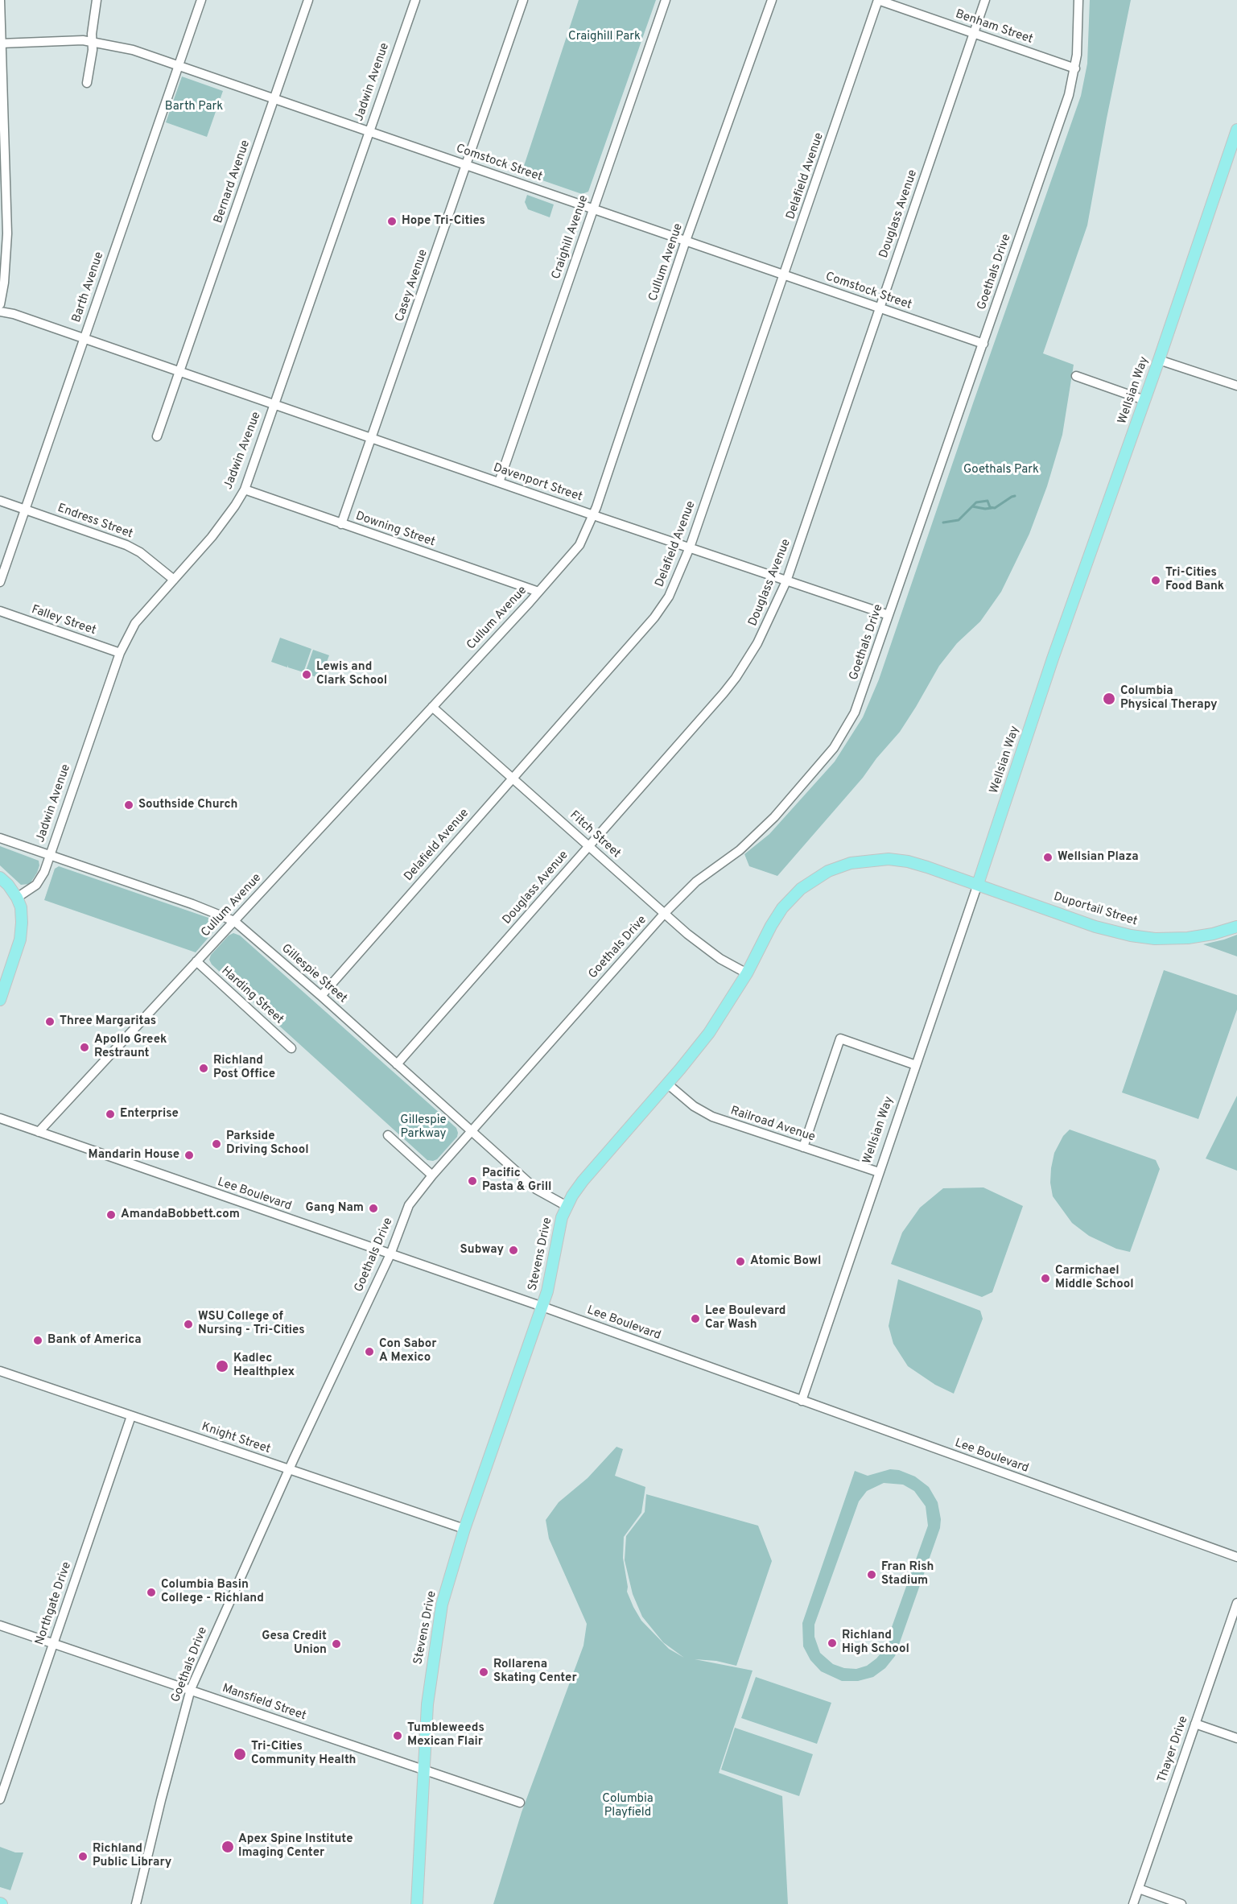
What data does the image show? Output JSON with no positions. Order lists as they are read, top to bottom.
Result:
{
  "streets": {
    "main road": ["Wellsian Way", "Duportail Street", "Stevens Drive"],
    "street": [
      "Benham Street",
      "Jadwin Avenue",
      "Comstock Street",
      "Delafield Avenue",
      "Bernard Avenue",
      "Douglass Avenue",
      "Craighill Avenue",
      "Cullum Avenue",
      "Goethals Drive",
      "Casey Avenue",
      "Barth Avenue",
      "Davenport Street",
      "Endress Street",
      "Downing Street",
      "Falley Street",
      "Fitch Street",
      "Gillespie Street",
      "Harding Street",
      "Railroad Avenue",
      "Lee Boulevard",
      "Knight Street",
      "Northgate Drive",
      "Mansfield Street",
      "Thayer Drive"
    ]
  },
  "crossings": [
    ["Benham Street", "Delafield Avenue"],
    ["Benham Street", "Douglass Avenue"],
    ["Benham Street", "Goethals Drive"],
    ["Jadwin Avenue", "Comstock Street"],
    ["Jadwin Avenue", "Davenport Street"],
    ["Jadwin Avenue", "Endress Street"],
    ["Jadwin Avenue", "Downing Street"],
    ["Jadwin Avenue", "Falley Street"],
    ["Jadwin Avenue", "Gillespie Street"],
    ["Comstock Street", "Delafield Avenue"],
    ["Comstock Street", "Bernard Avenue"],
    ["Comstock Street", "Douglass Avenue"],
    ["Comstock Street", "Craighill Avenue"],
    ["Comstock Street", "Cullum Avenue"],
    ["Comstock Street", "Goethals Drive"],
    ["Comstock Street", "Casey Avenue"],
    ["Comstock Street", "Barth Avenue"],
    ["Delafield Avenue", "Davenport Street"],
    ["Delafield Avenue", "Fitch Street"],
    ["Delafield Avenue", "Gillespie Street"],
    ["Bernard Avenue", "Davenport Street"],
    ["Douglass Avenue", "Davenport Street"],
    ["Douglass Avenue", "Fitch Street"],
    ["Douglass Avenue", "Gillespie Street"],
    ["Craighill Avenue", "Davenport Street"],
    ["Cullum Avenue", "Davenport Street"],
    ["Cullum Avenue", "Downing Street"],
    ["Cullum Avenue", "Fitch Street"],
    ["Cullum Avenue", "Gillespie Street"],
    ["Cullum Avenue", "Harding Street"],
    ["Cullum Avenue", "Lee Boulevard"],
    ["Goethals Drive", "Davenport Street"],
    ["Goethals Drive", "Fitch Street"],
    ["Goethals Drive", "Gillespie Street"],
    ["Goethals Drive", "Lee Boulevard"],
    ["Goethals Drive", "Knight Street"],
    ["Goethals Drive", "Mansfield Street"],
    ["Casey Avenue", "Davenport Street"],
    ["Casey Avenue", "Downing Street"],
    ["Barth Avenue", "Davenport Street"],
    ["Barth Avenue", "Endress Street"],
    ["Wellsian Way", "Duportail Street"],
    ["Wellsian Way", "Railroad Avenue"],
    ["Wellsian Way", "Lee Boulevard"],
    ["Wellsian Way", "Stevens Drive"],
    ["Fitch Street", "Stevens Drive"],
    ["Duportail Street", "Stevens Drive"],
    ["Gillespie Street", "Stevens Drive"],
    ["Railroad Avenue", "Stevens Drive"],
    ["Lee Boulevard", "Stevens Drive"],
    ["Stevens Drive", "Knight Street"],
    ["Stevens Drive", "Mansfield Street"],
    ["Knight Street", "Northgate Drive"],
    ["Northgate Drive", "Mansfield Street"]
  ],
  "parks": [
    "Craighill Park",
    "Barth Park",
    "Goethals Park",
    "Gillespie Parkway",
    "Columbia Playfield"
  ],
  "places": [
    "Hope Tri-Cities",
    "Tri-Cities Food Bank",
    "Lewis and Clark School",
    "Columbia Physical Therapy",
    "Southside Church",
    "Wellsian Plaza",
    "Three Margaritas",
    "Apollo Greek Restraunt",
    "Richland Post Office",
    "Enterprise",
    "Parkside Driving School",
    "Mandarin House",
    "Pacific Pasta & Grill",
    "Gang Nam",
    "AmandaBobbett.com",
    "Subway",
    "Atomic Bowl",
    "Carmichael Middle School",
    "Lee Boulevard Car Wash",
    "WSU College of Nursing - Tri-Cities",
    "Bank of America",
    "Con Sabor A Mexico",
    "Kadlec Healthplex",
    "Fran Rish Stadium",
    "Columbia Basin College - Richland",
    "Richland High School",
    "Gesa Credit Union",
    "Rollarena Skating Center",
    "Tumbleweeds Mexican Flair",
    "Tri-Cities Community Health",
    "Apex Spine Institute Imaging Center",
    "Richland Public Library"
  ]
}
